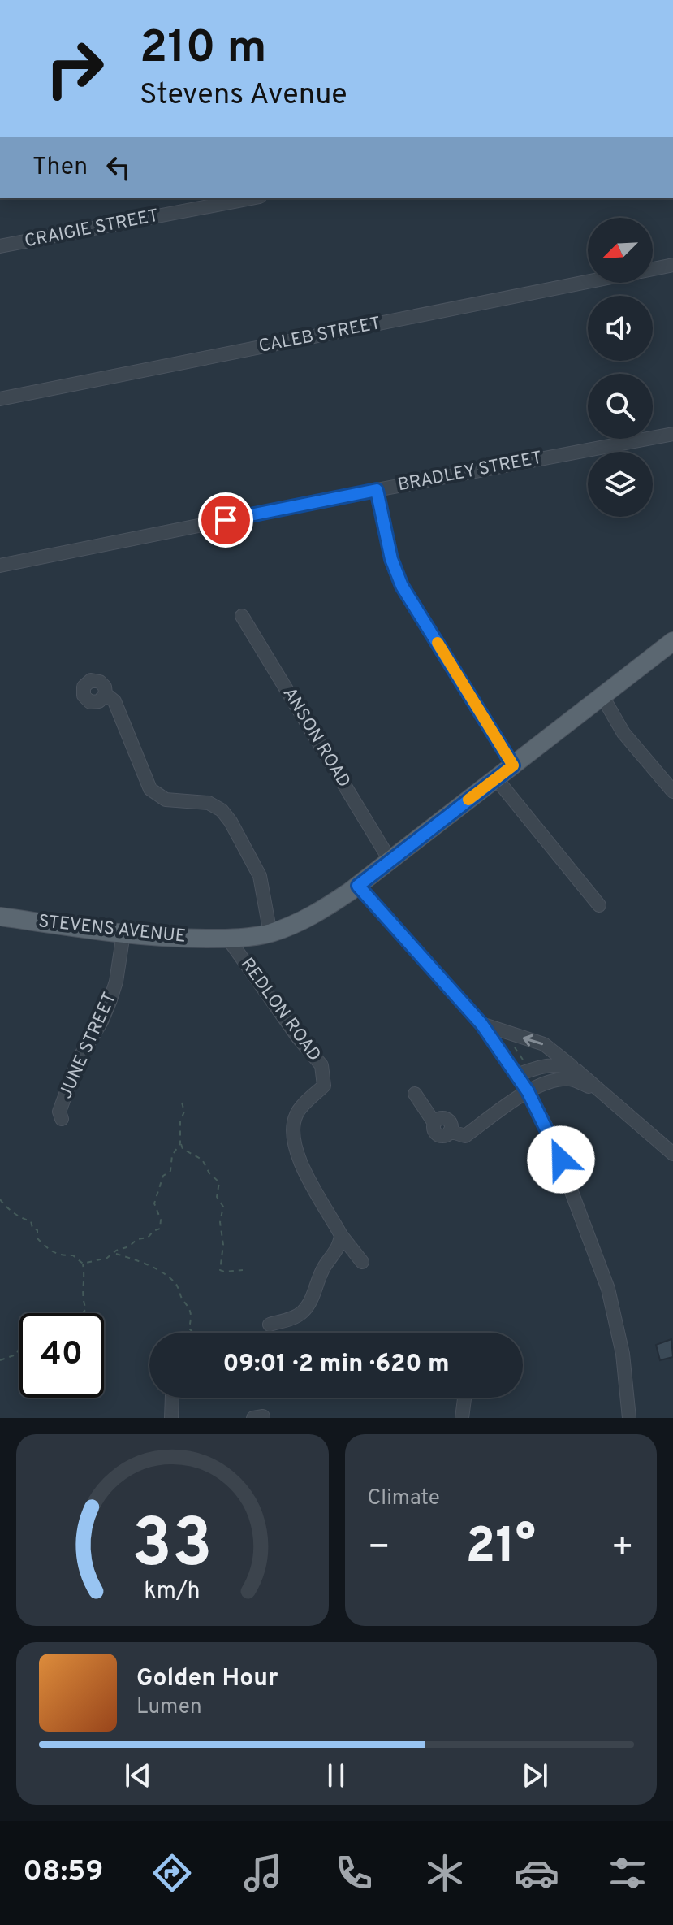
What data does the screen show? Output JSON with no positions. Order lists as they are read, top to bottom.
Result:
{
  "streets": {
    "main road": ["STEVENS AVENUE"],
    "street": [
      "CRAIGIE STREET",
      "CALEB STREET",
      "BRADLEY STREET",
      "ANSON ROAD",
      "REDLON ROAD",
      "JUNE STREET"
    ]
  },
  "crossings": [
    ["ANSON ROAD", "STEVENS AVENUE"],
    ["STEVENS AVENUE", "REDLON ROAD"],
    ["STEVENS AVENUE", "JUNE STREET"]
  ],
  "north": "bottom left",
  "page": {
    "turn": ["210 m", "Stevens Avenue"],
    "then": "Then",
    "limit": "40",
    "trip": "09:01 · 2 min · 620 m",
    "tile": "Climate",
    "heat": ["−", "21°", "+"],
    "song": ["Golden Hour", "Lumen"],
    "tabs": "08:59",
    "gauge": ["33", "km/h"]
  }
}
